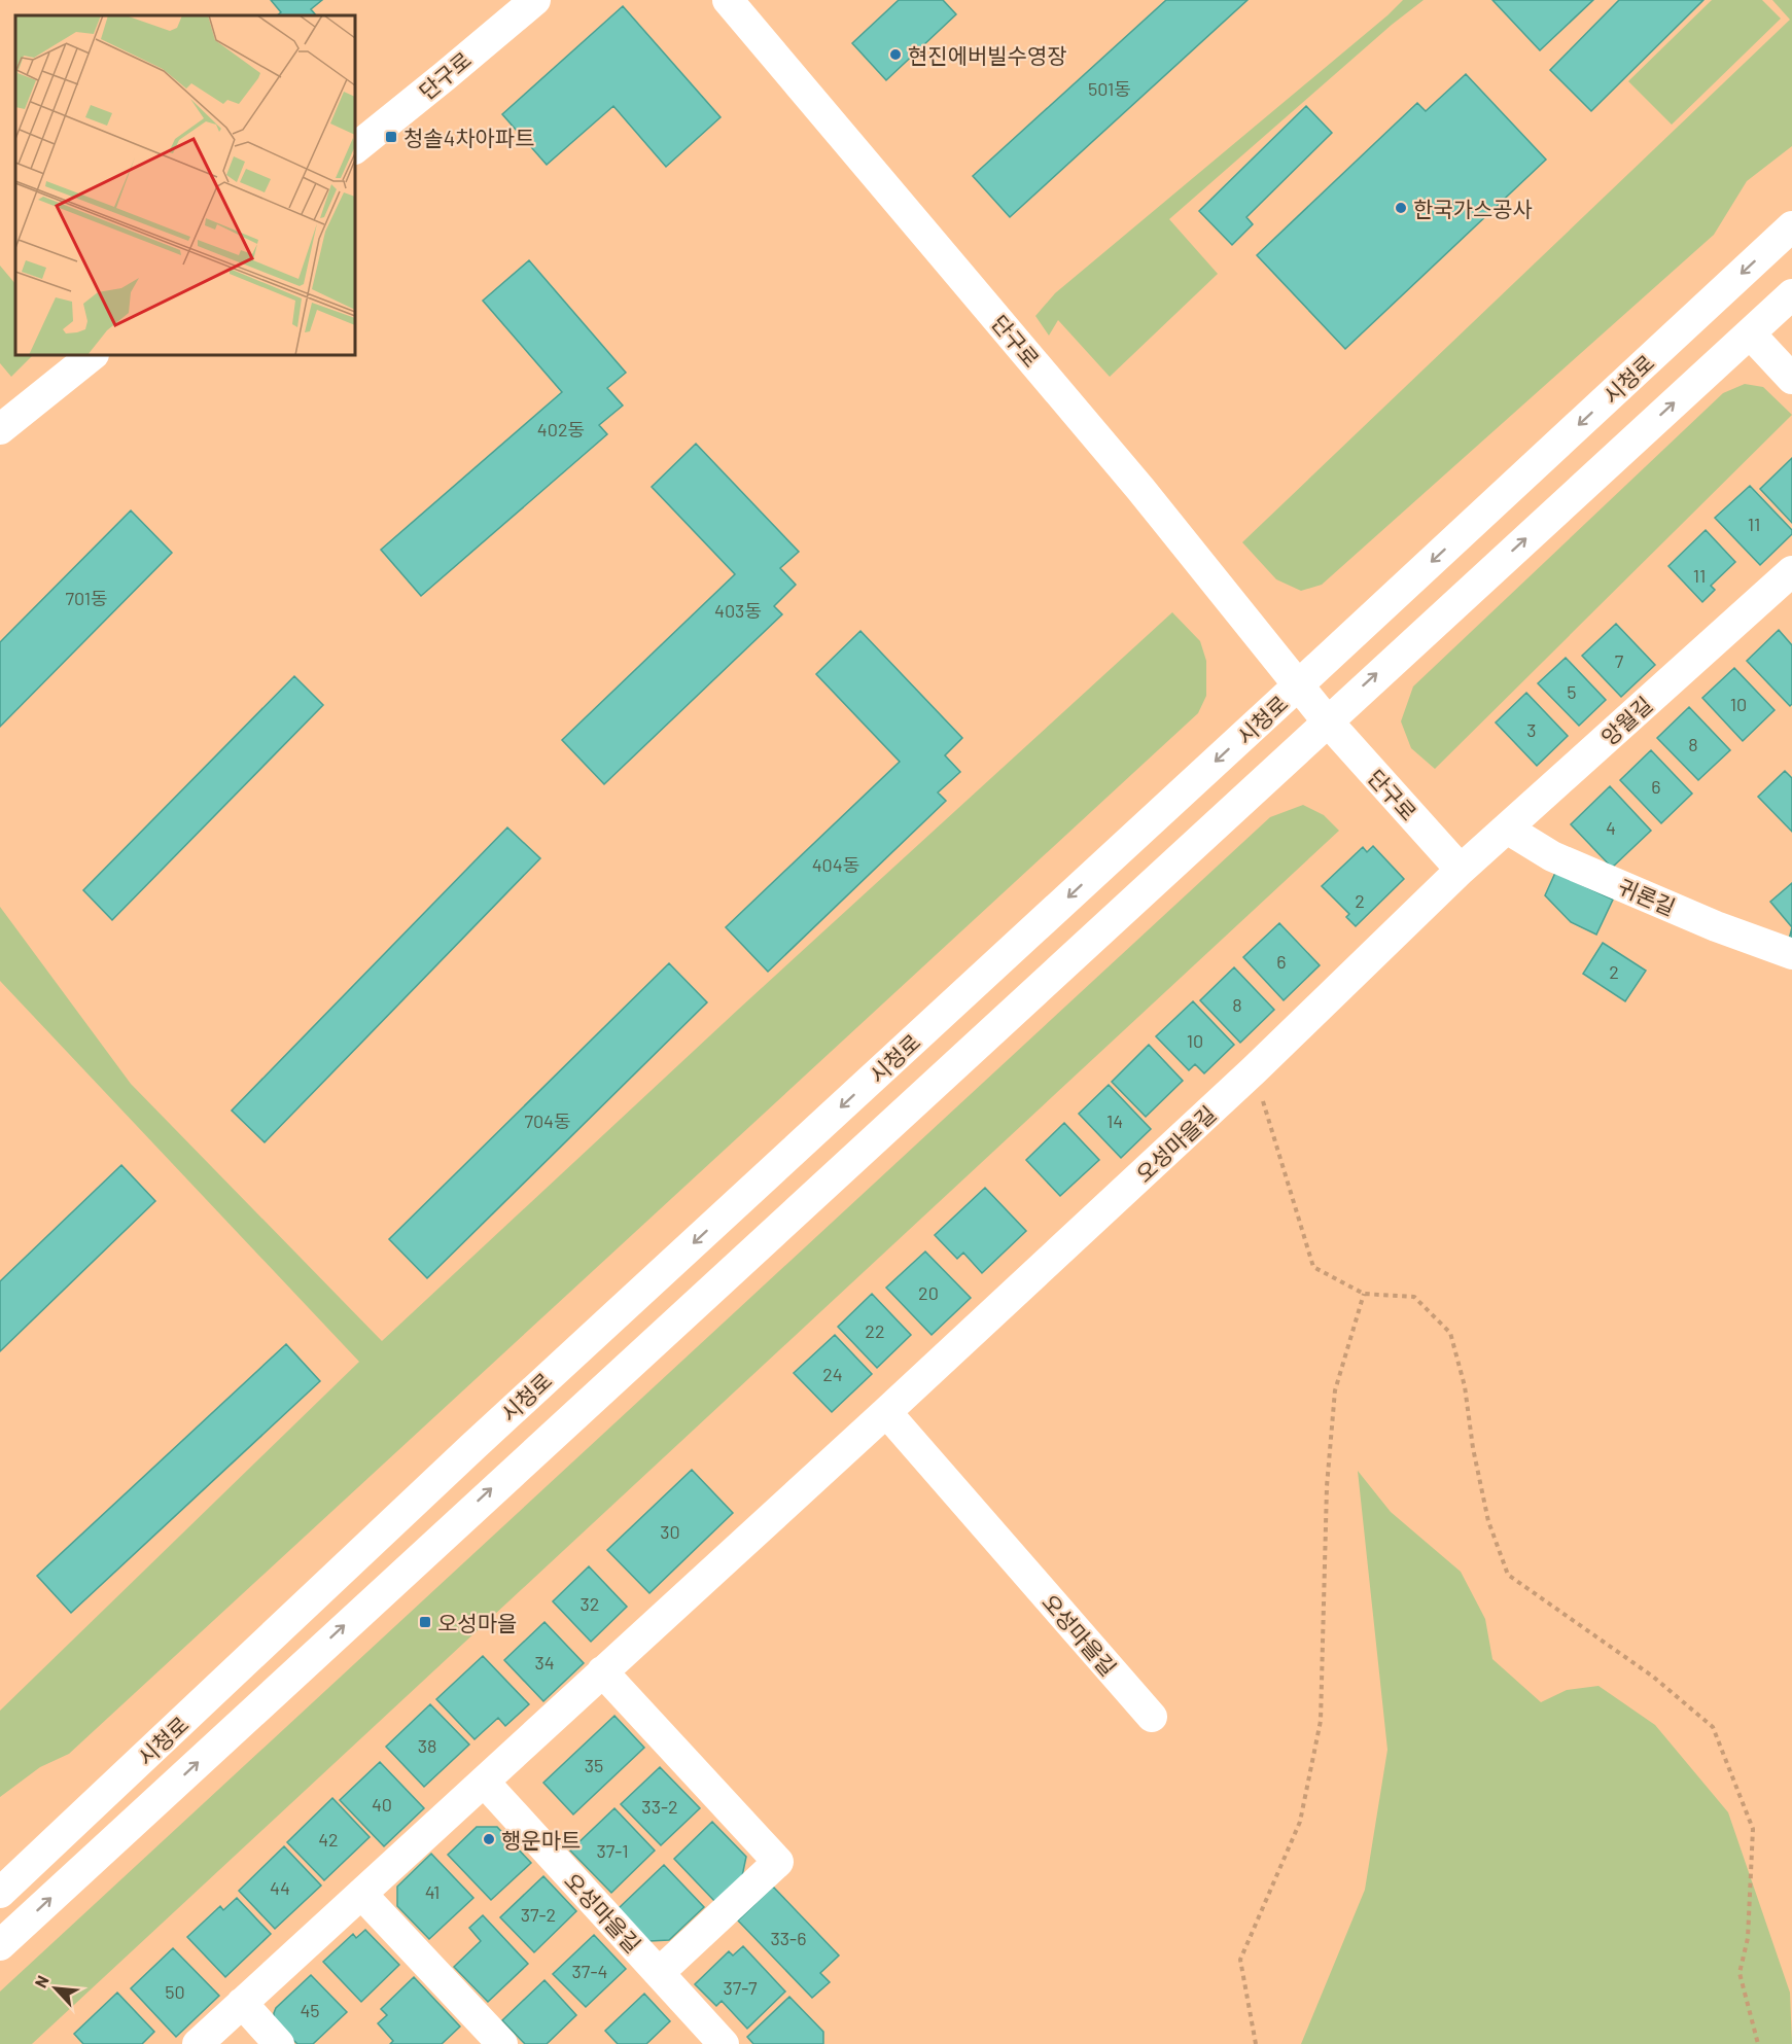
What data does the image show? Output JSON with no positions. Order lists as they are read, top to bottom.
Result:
{
  "streets": {
    "street": [
      "단구로",
      "시청로",
      "앙월길",
      "귀론길",
      "오성마을길"
    ]
  },
  "crossings": [
    ["단구로", "시청로"],
    ["단구로", "앙월길"],
    ["단구로", "오성마을길"],
    ["앙월길", "귀론길"],
    ["앙월길", "오성마을길"]
  ],
  "places": {
    "other": ["현진에버빌수영장", "한국가스공사", "행운마트"],
    "transit": ["청솔4차아파트", "오성마을"]
  },
  "house_numbers": [
    "501동",
    "402동",
    "11",
    "11",
    "701동",
    "403동",
    "7",
    "5",
    "10",
    "3",
    "8",
    "6",
    "4",
    "404동",
    "2",
    "6",
    "2",
    "8",
    "10",
    "704동",
    "14",
    "20",
    "22",
    "24",
    "30",
    "32",
    "34",
    "38",
    "35",
    "40",
    "33-2",
    "42",
    "37-1",
    "44",
    "41",
    "37-2",
    "33-6",
    "37-4",
    "37-7",
    "50",
    "45"
  ],
  "north": "top left"
}
